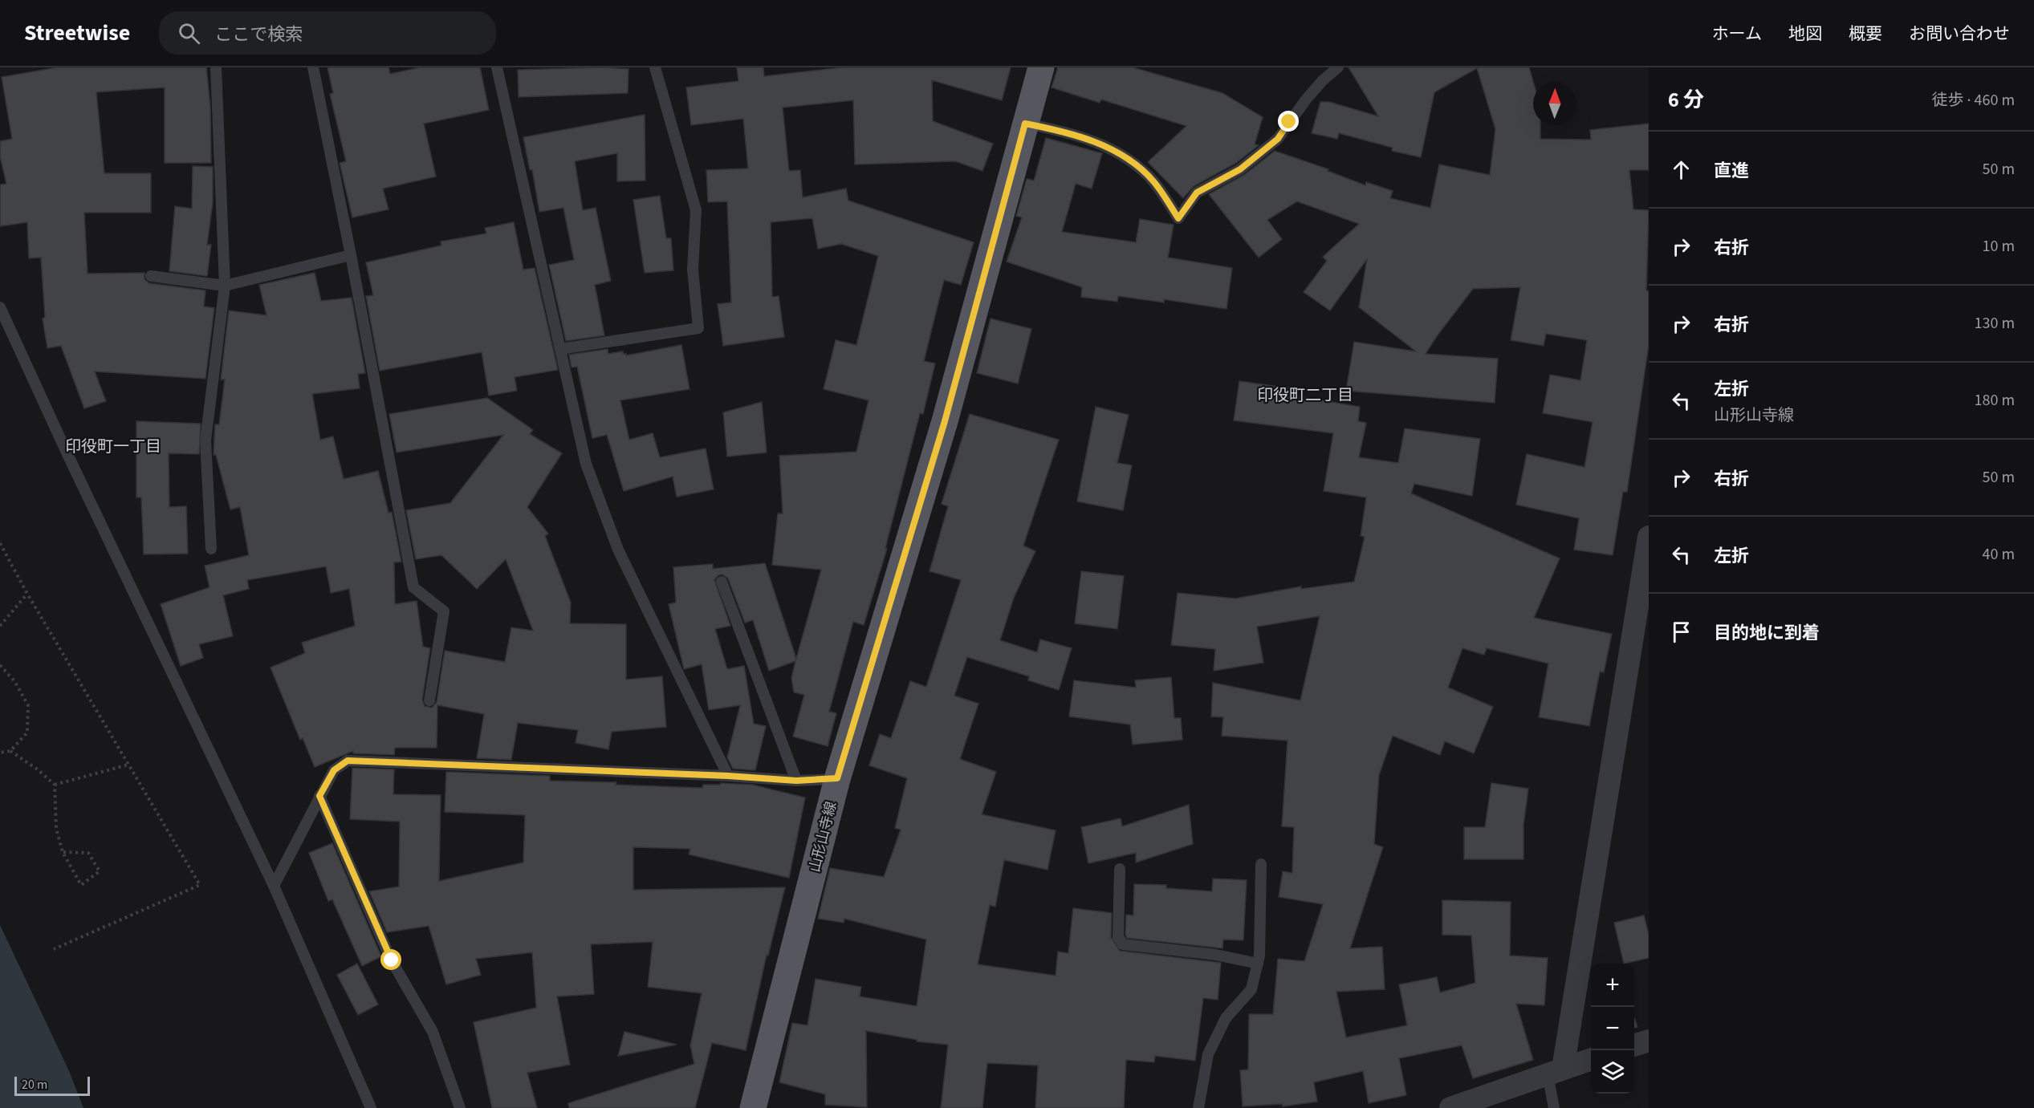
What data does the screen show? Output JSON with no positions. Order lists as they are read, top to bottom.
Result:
{
  "streets": {
    "main road": ["山形山寺線"]
  },
  "districts": ["印役町二丁目", "印役町一丁目"],
  "scale_bar": "20 m",
  "north": "top",
  "page": {
    "header": "Streetwise",
    "search": "ここで検索",
    "nav": [
      "ホーム",
      "地図",
      "概要",
      "お問い合わせ"
    ],
    "heading": ["6 分", "徒歩 · 460 m"],
    "list": [
      ["直進", "50 m"],
      ["右折", "10 m"],
      ["右折", "130 m"],
      ["左折", "山形山寺線", "180 m"],
      ["右折", "50 m"],
      ["左折", "40 m"],
      "目的地に到着"
    ],
    "map_buttons": ["+", "−"],
    "scale": "20 m"
  }
}
